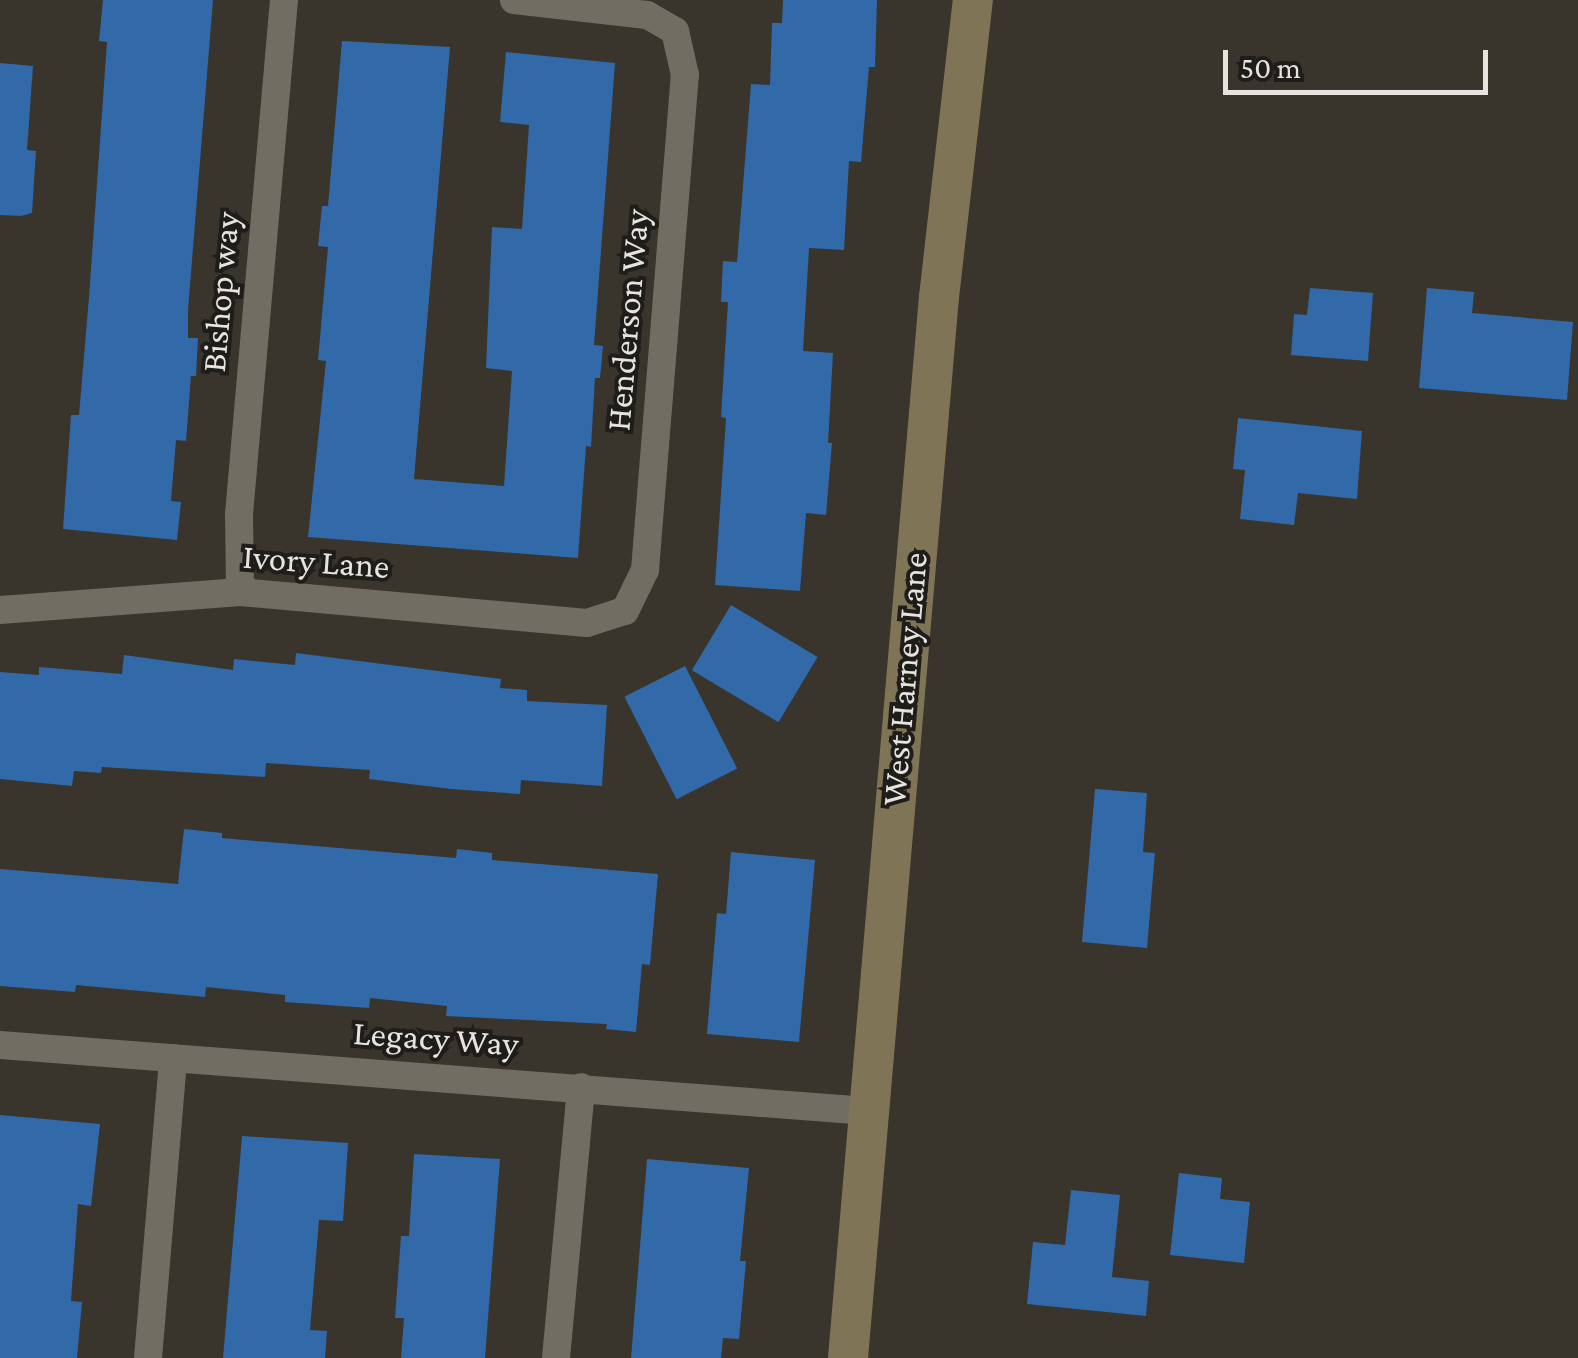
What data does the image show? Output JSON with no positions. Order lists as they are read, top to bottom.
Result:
{
  "streets": {
    "main road": ["West Harney Lane"],
    "street": [
      "Bishop way",
      "Henderson Way",
      "Ivory Lane",
      "Legacy Way"
    ]
  },
  "crossings": [
    ["Bishop way", "Ivory Lane"],
    ["Henderson Way", "Ivory Lane"],
    ["West Harney Lane", "Legacy Way"]
  ],
  "scale_bar": "50 m"
}
